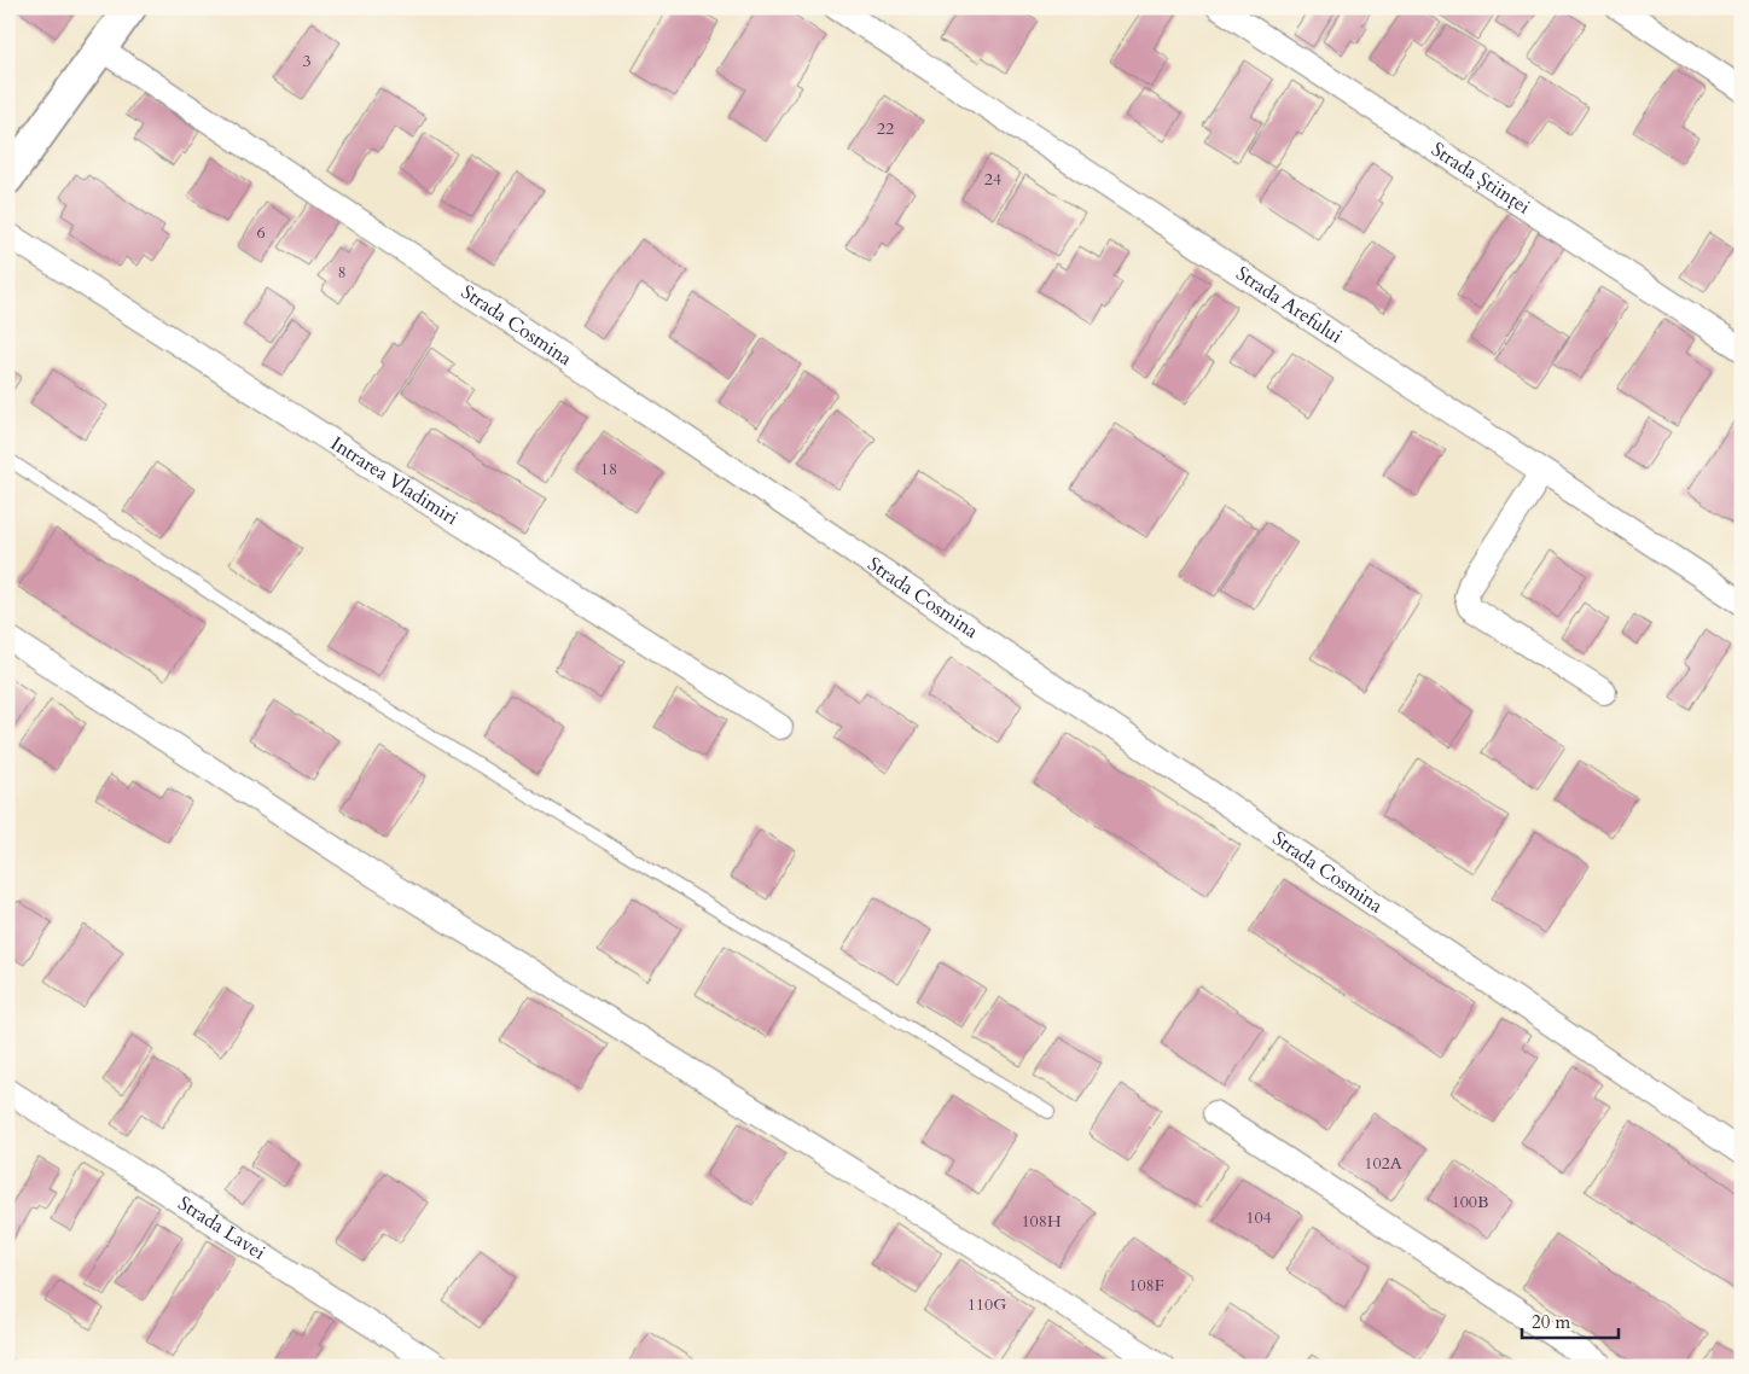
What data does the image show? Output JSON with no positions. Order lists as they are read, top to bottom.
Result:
{
  "streets": {
    "street": [
      "Strada Științei",
      "Strada Arefului",
      "Strada Cosmina",
      "Intrarea Vladimiri",
      "Strada Lavei"
    ]
  },
  "house_numbers": [
    "3",
    "22",
    "24",
    "6",
    "8",
    "18",
    "102A",
    "100B",
    "104",
    "108H",
    "108F",
    "110G"
  ],
  "scale_bar": "20 m"
}
